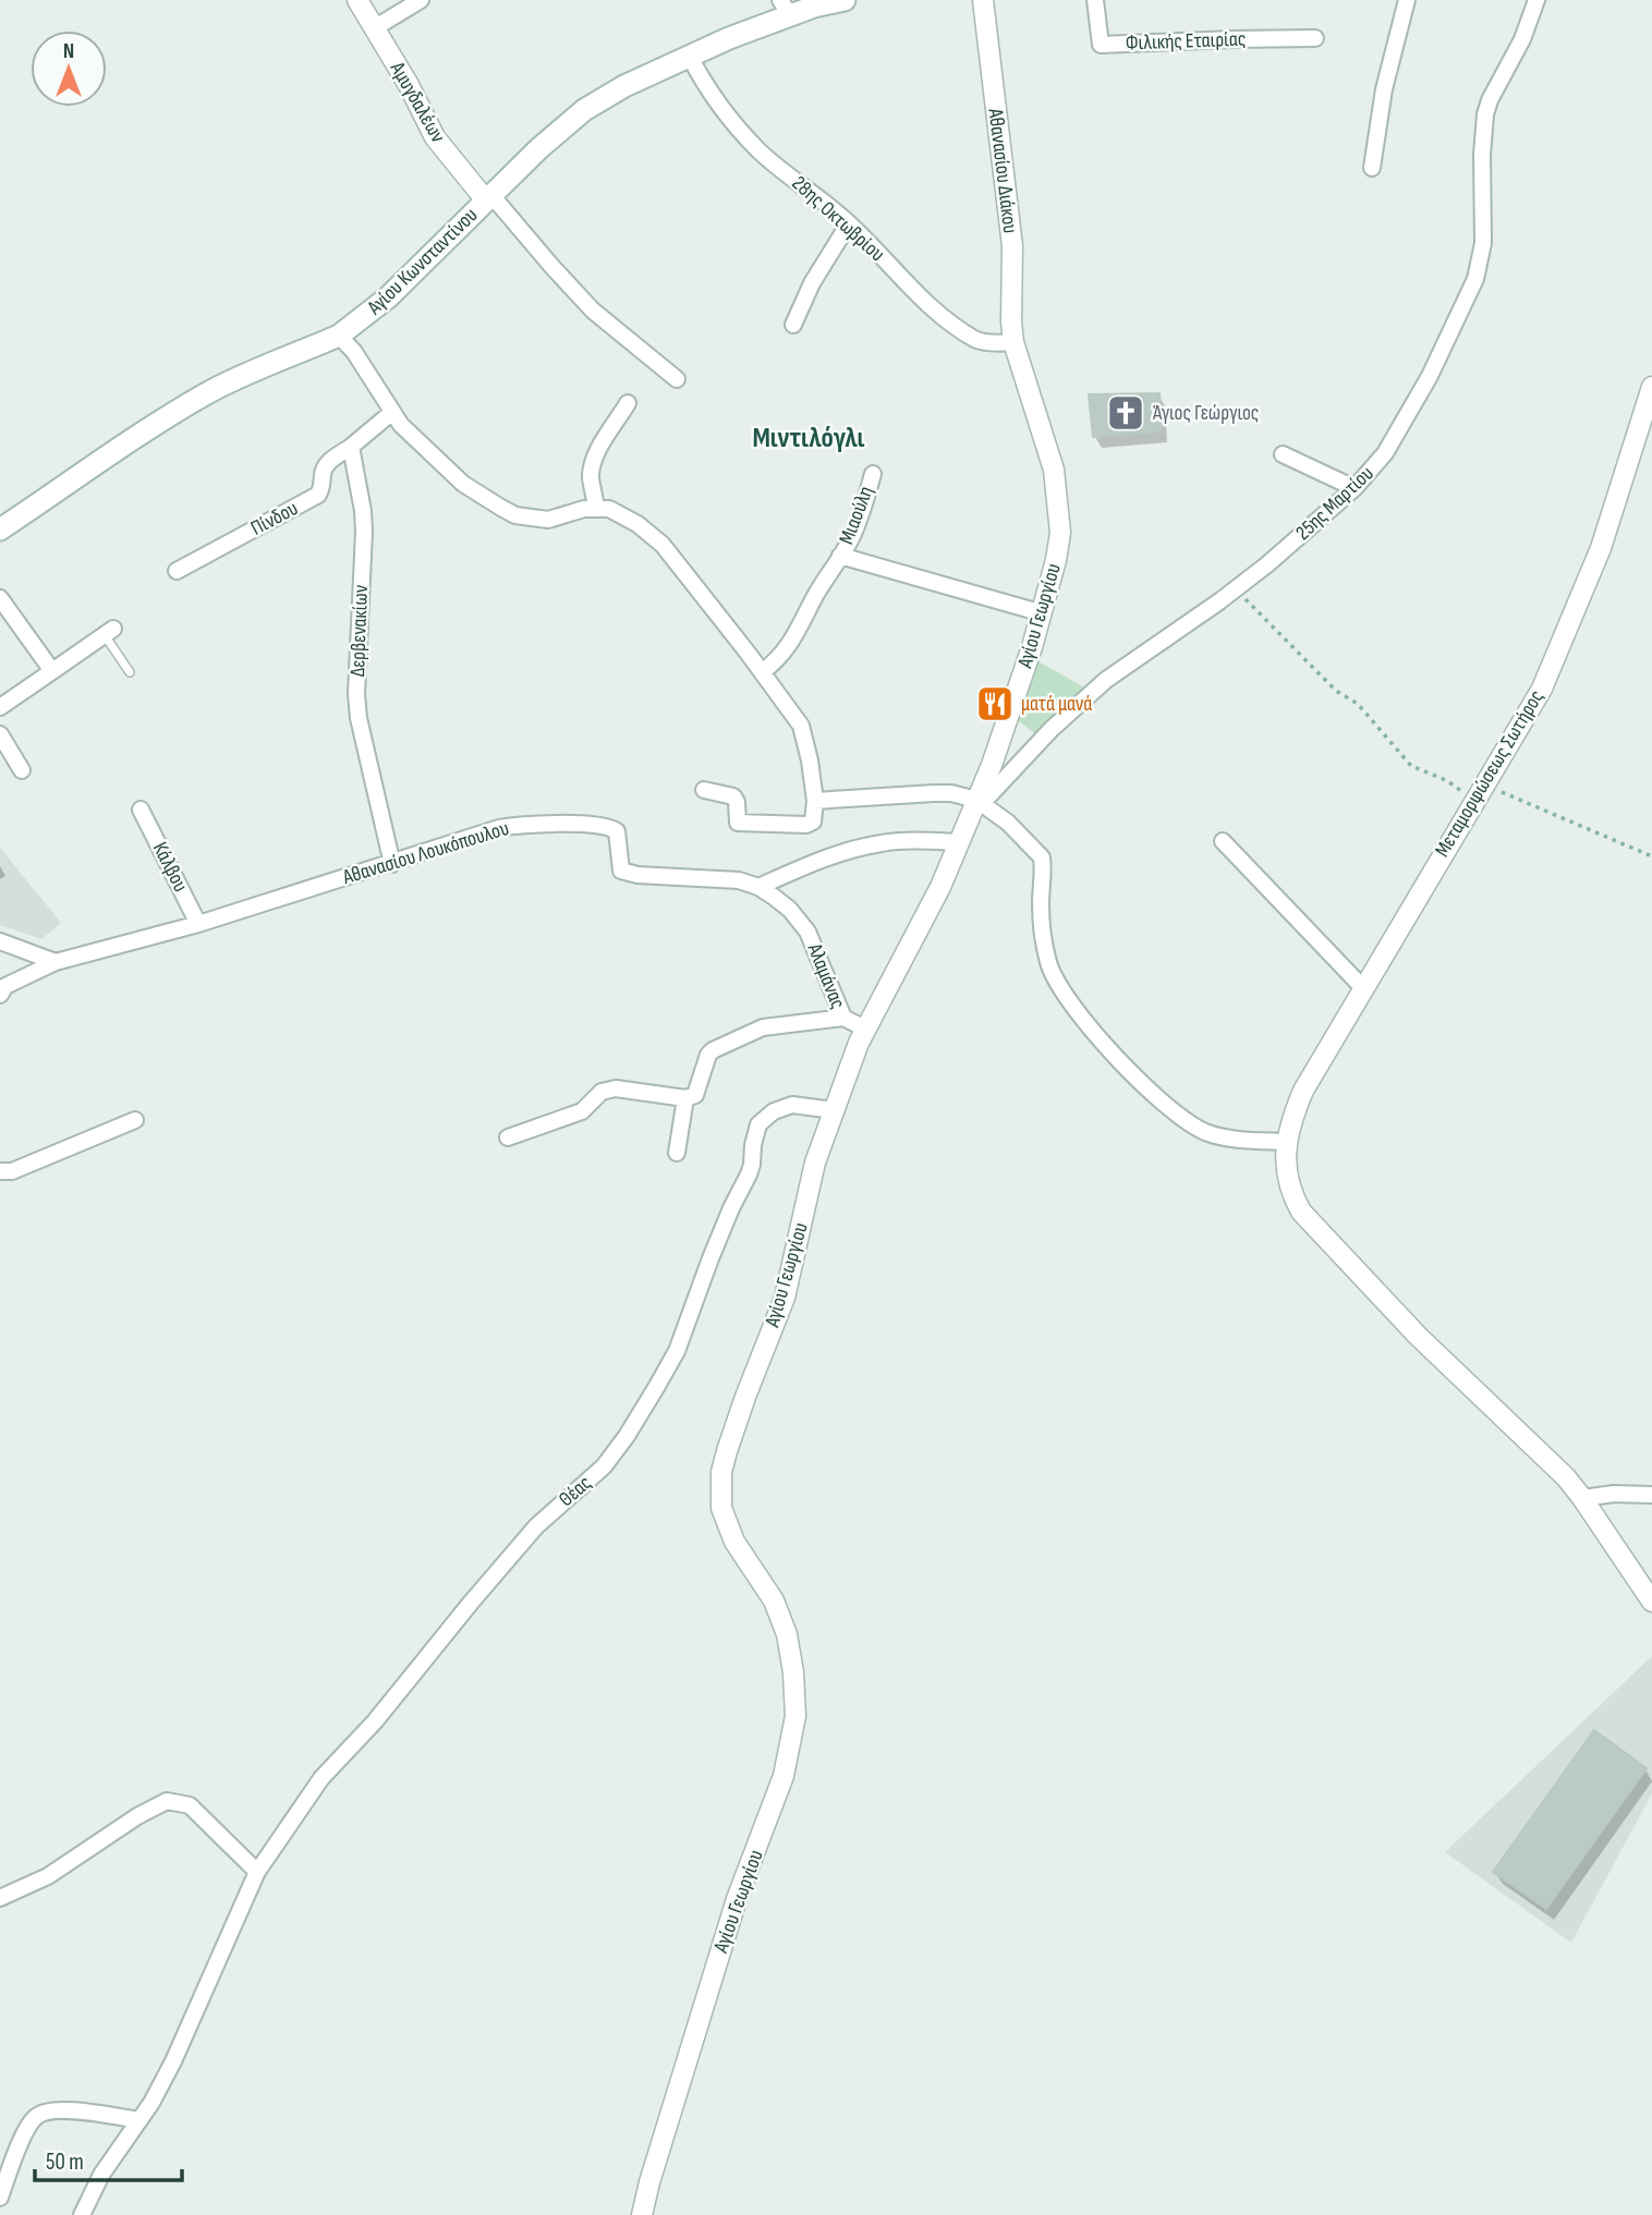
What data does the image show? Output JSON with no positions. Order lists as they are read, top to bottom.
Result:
{
  "streets": {
    "main road": ["Αγίου Κωνσταντίνου"],
    "street": [
      "Φιλικής Εταιρίας",
      "Αμυγδαλέων",
      "Αθανασίου Διάκου",
      "28ης Οκτωβρίου",
      "25ης Μαρτίου",
      "Μιαούλη",
      "Πίνδου",
      "Αγίου Γεωργίου",
      "Δερβενακίων",
      "Μεταμορφώσεως Σωτήρος",
      "Αθανασίου Λουκόπουλου",
      "Κάλβου",
      "Αλαμάνας",
      "Θέας"
    ]
  },
  "crossings": [
    ["Αμυγδαλέων", "Αγίου Κωνσταντίνου"],
    ["Αθανασίου Διάκου", "28ης Οκτωβρίου"],
    ["Αθανασίου Διάκου", "Αγίου Γεωργίου"],
    ["28ης Οκτωβρίου", "Αγίου Κωνσταντίνου"],
    ["28ης Οκτωβρίου", "Αγίου Γεωργίου"],
    ["25ης Μαρτίου", "Αγίου Γεωργίου"],
    ["Πίνδου", "Δερβενακίων"],
    ["Αγίου Γεωργίου", "Αλαμάνας"],
    ["Αγίου Γεωργίου", "Θέας"],
    ["Δερβενακίων", "Αθανασίου Λουκόπουλου"],
    ["Αθανασίου Λουκόπουλου", "Κάλβου"],
    ["Αθανασίου Λουκόπουλου", "Αλαμάνας"]
  ],
  "districts": ["Μιντιλόγλι"],
  "places": {
    "church": ["Άγιος Γεώργιος"],
    "restaurant": ["ματά μανά"]
  },
  "scale_bar": "50 m",
  "north": "top"
}
